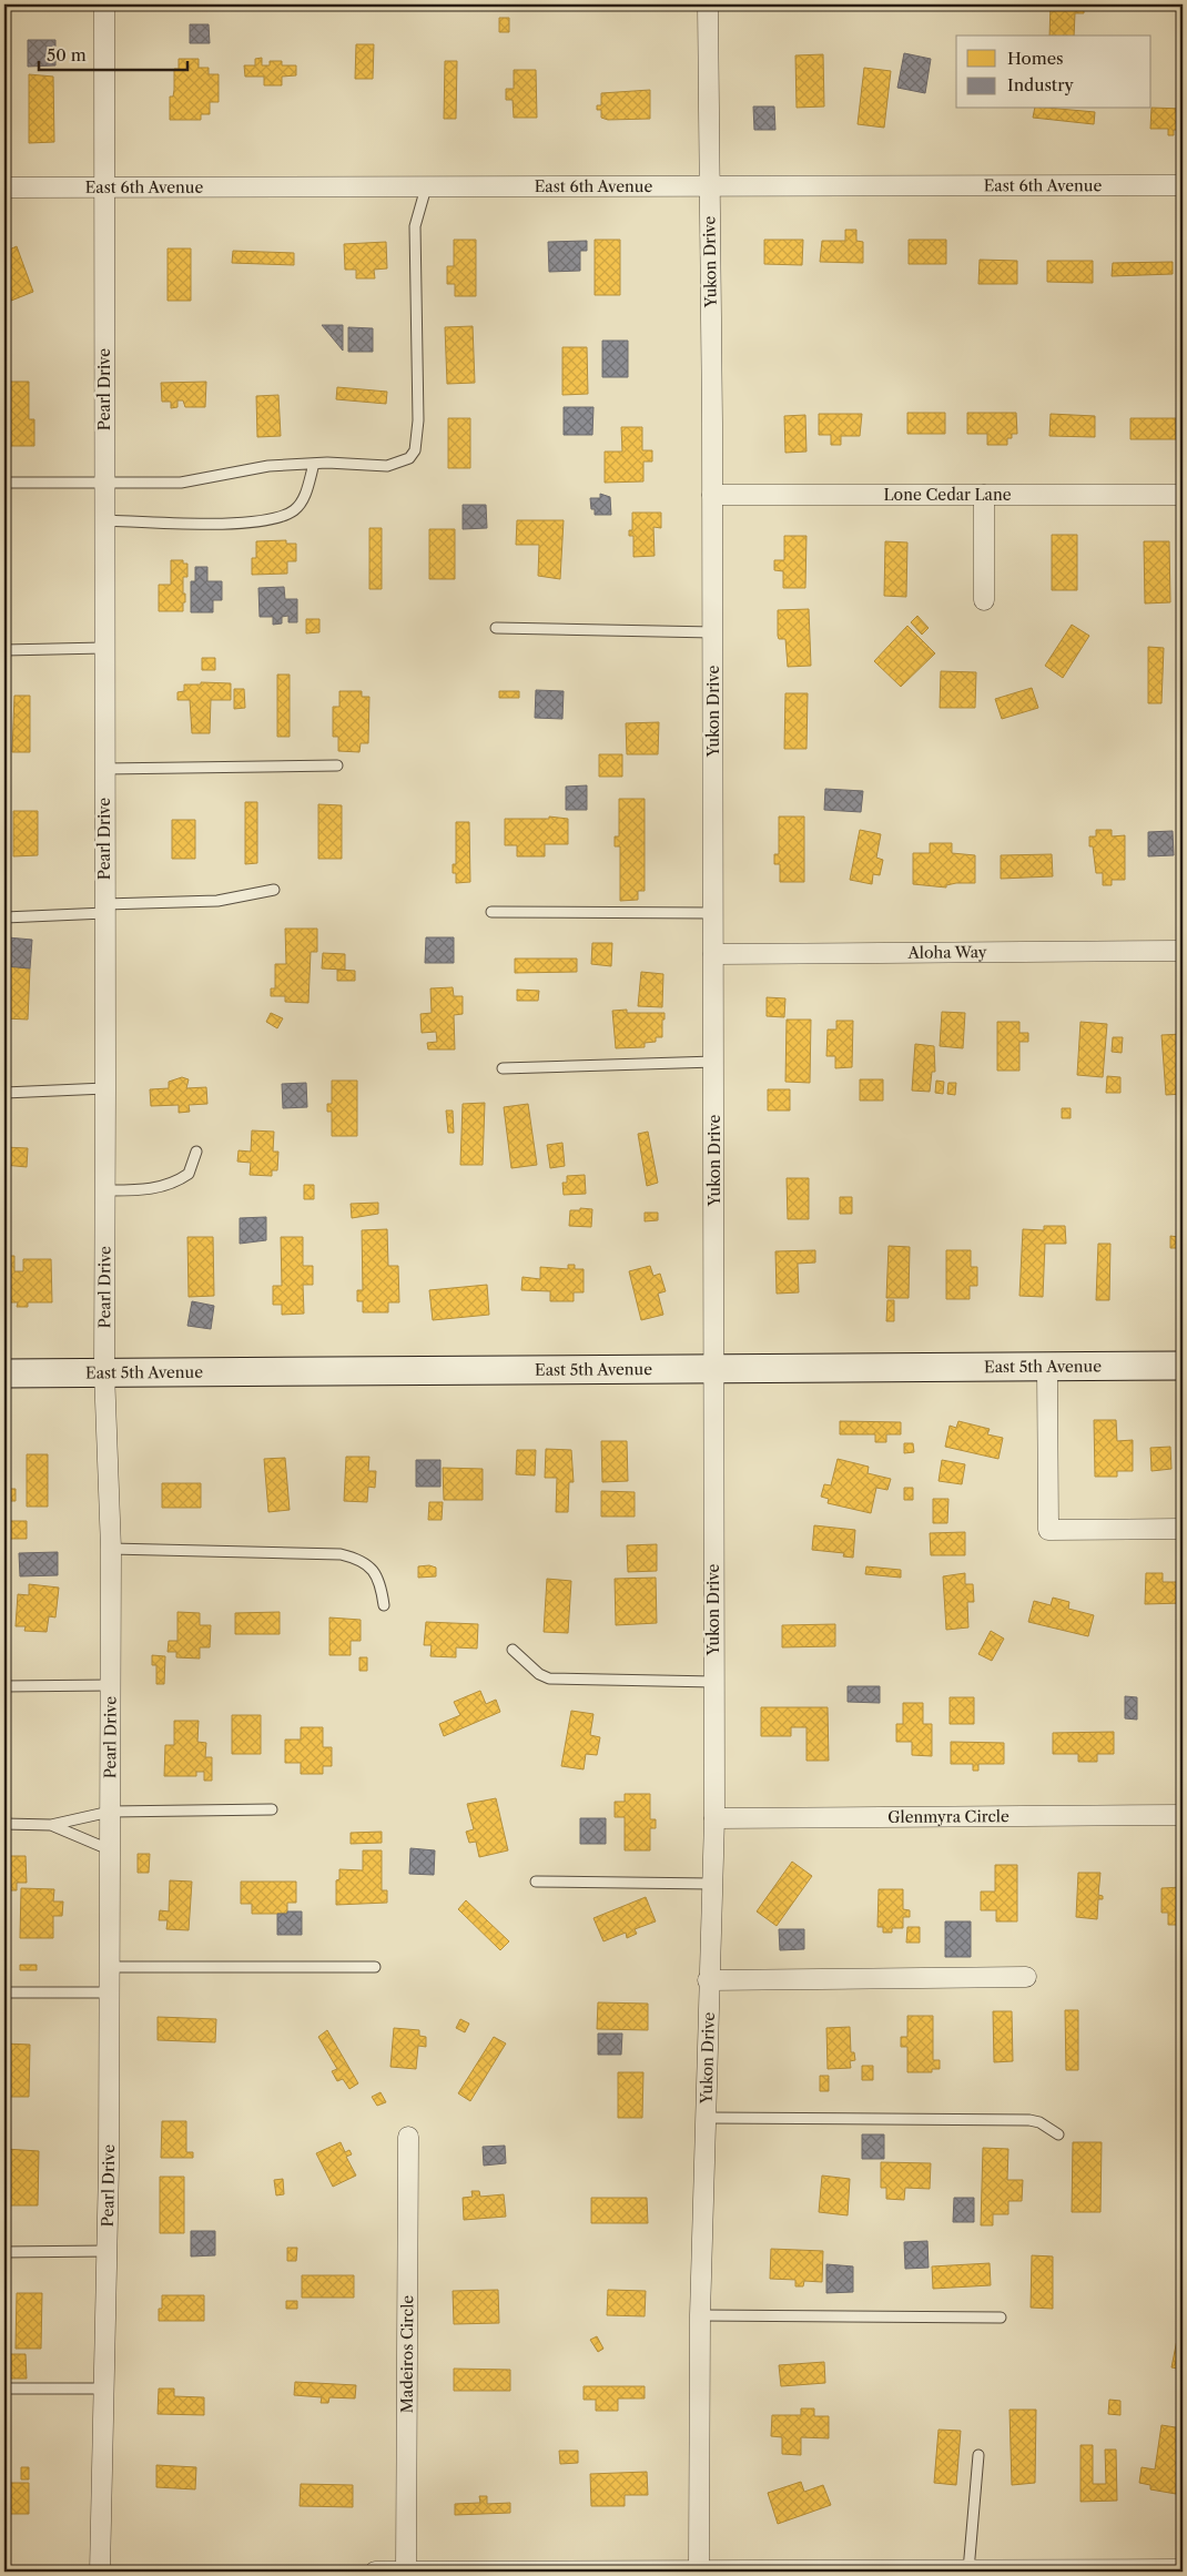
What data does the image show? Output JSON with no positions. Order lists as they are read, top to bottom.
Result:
{
  "streets": {
    "street": [
      "East 6th Avenue",
      "Yukon Drive",
      "Pearl Drive",
      "Lone Cedar Lane",
      "Aloha Way",
      "East 5th Avenue",
      "Glenmyra Circle",
      "Madeiros Circle"
    ]
  },
  "crossings": [
    ["East 6th Avenue", "Yukon Drive"],
    ["East 6th Avenue", "Pearl Drive"],
    ["Yukon Drive", "Lone Cedar Lane"],
    ["Yukon Drive", "Aloha Way"],
    ["Yukon Drive", "East 5th Avenue"],
    ["Yukon Drive", "Glenmyra Circle"],
    ["Pearl Drive", "East 5th Avenue"]
  ],
  "legend": ["Homes", "Industry"],
  "scale_bar": "50 m"
}
